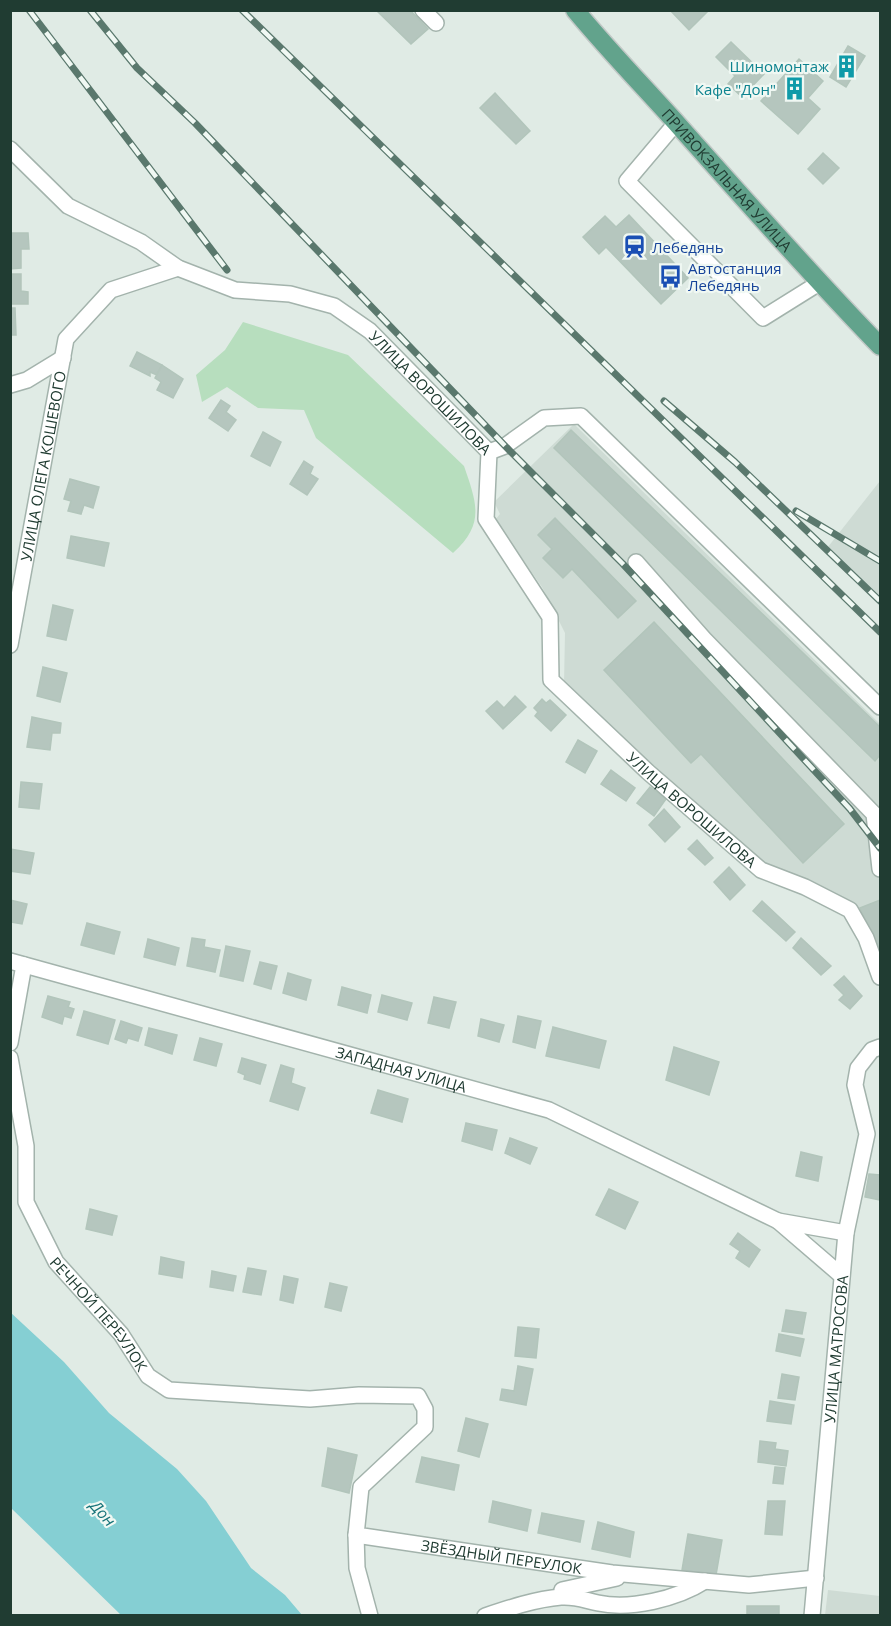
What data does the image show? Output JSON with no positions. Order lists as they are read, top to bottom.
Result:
{
  "streets": {
    "main road": ["ПРИВОКЗАЛЬНАЯ УЛИЦА"],
    "street": [
      "УЛИЦА ВОРОШИЛОВА",
      "УЛИЦА ОЛЕГА КОШЕВОГО",
      "ЗАПАДНАЯ УЛИЦА",
      "РЕЧНОЙ ПЕРЕУЛОК",
      "УЛИЦА МАТРОСОВА",
      "ЗВЁЗДНЫЙ ПЕРЕУЛОК"
    ]
  },
  "crossings": [
    ["УЛИЦА ВОРОШИЛОВА", "УЛИЦА ОЛЕГА КОШЕВОГО"],
    ["РЕЧНОЙ ПЕРЕУЛОК", "ЗВЁЗДНЫЙ ПЕРЕУЛОК"],
    ["УЛИЦА МАТРОСОВА", "ЗВЁЗДНЫЙ ПЕРЕУЛОК"]
  ],
  "water": ["Дон"],
  "places": {
    "building": ["Шиномонтаж", "Кафе \"Дон\""],
    "station": ["Лебедянь"],
    "bus stop": ["Автостанция Лебедянь"]
  }
}
